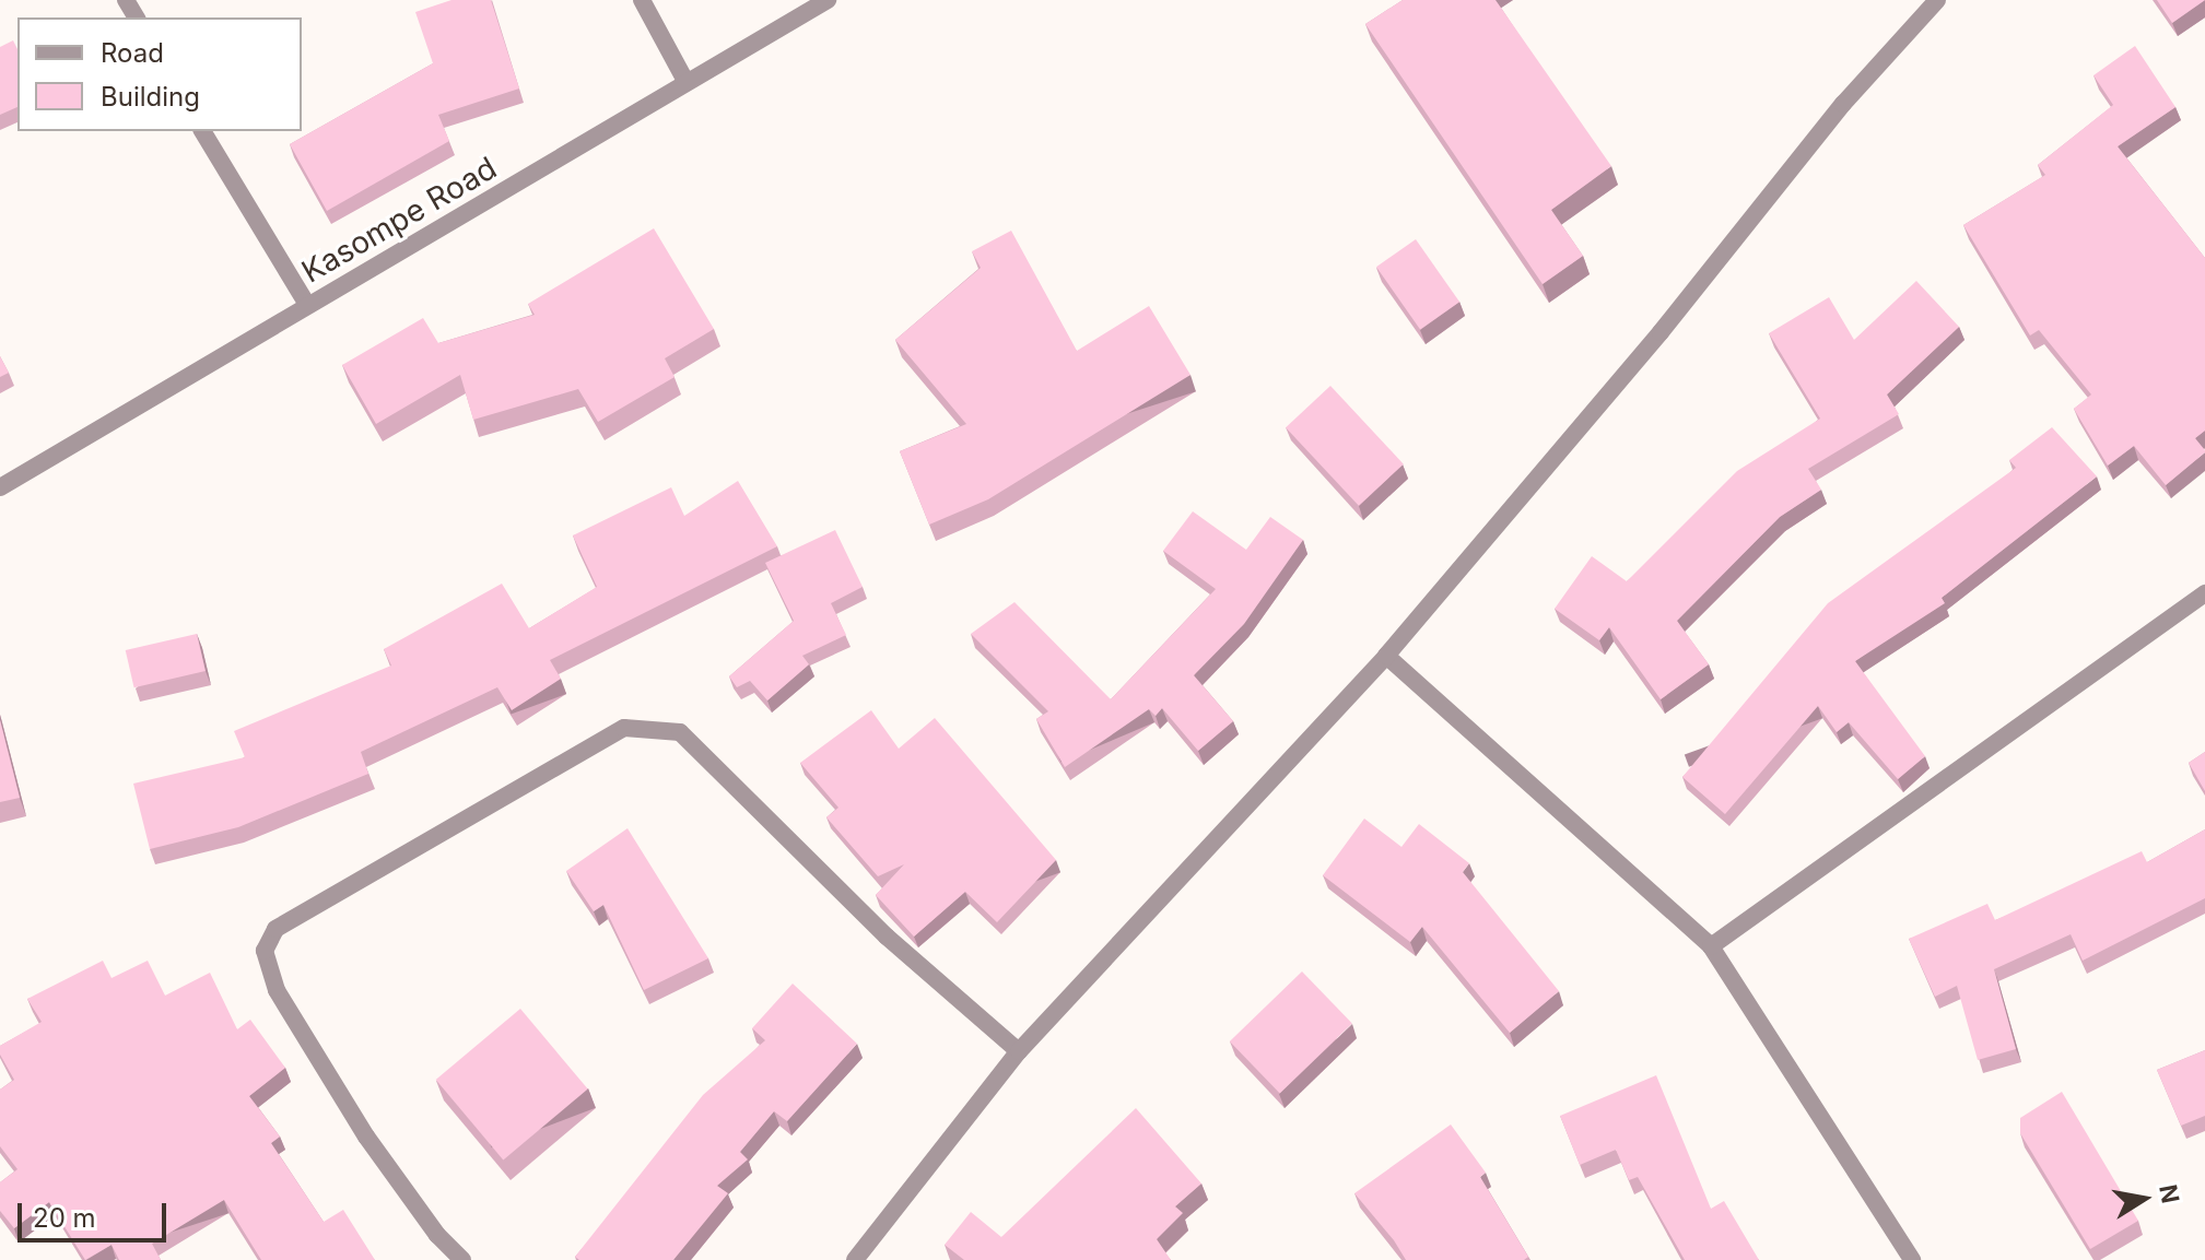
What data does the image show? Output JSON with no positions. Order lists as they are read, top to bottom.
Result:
{
  "streets": {
    "street": ["Kasompe Road"]
  },
  "legend": ["Road", "Building"],
  "scale_bar": "20 m",
  "north": "right"
}
